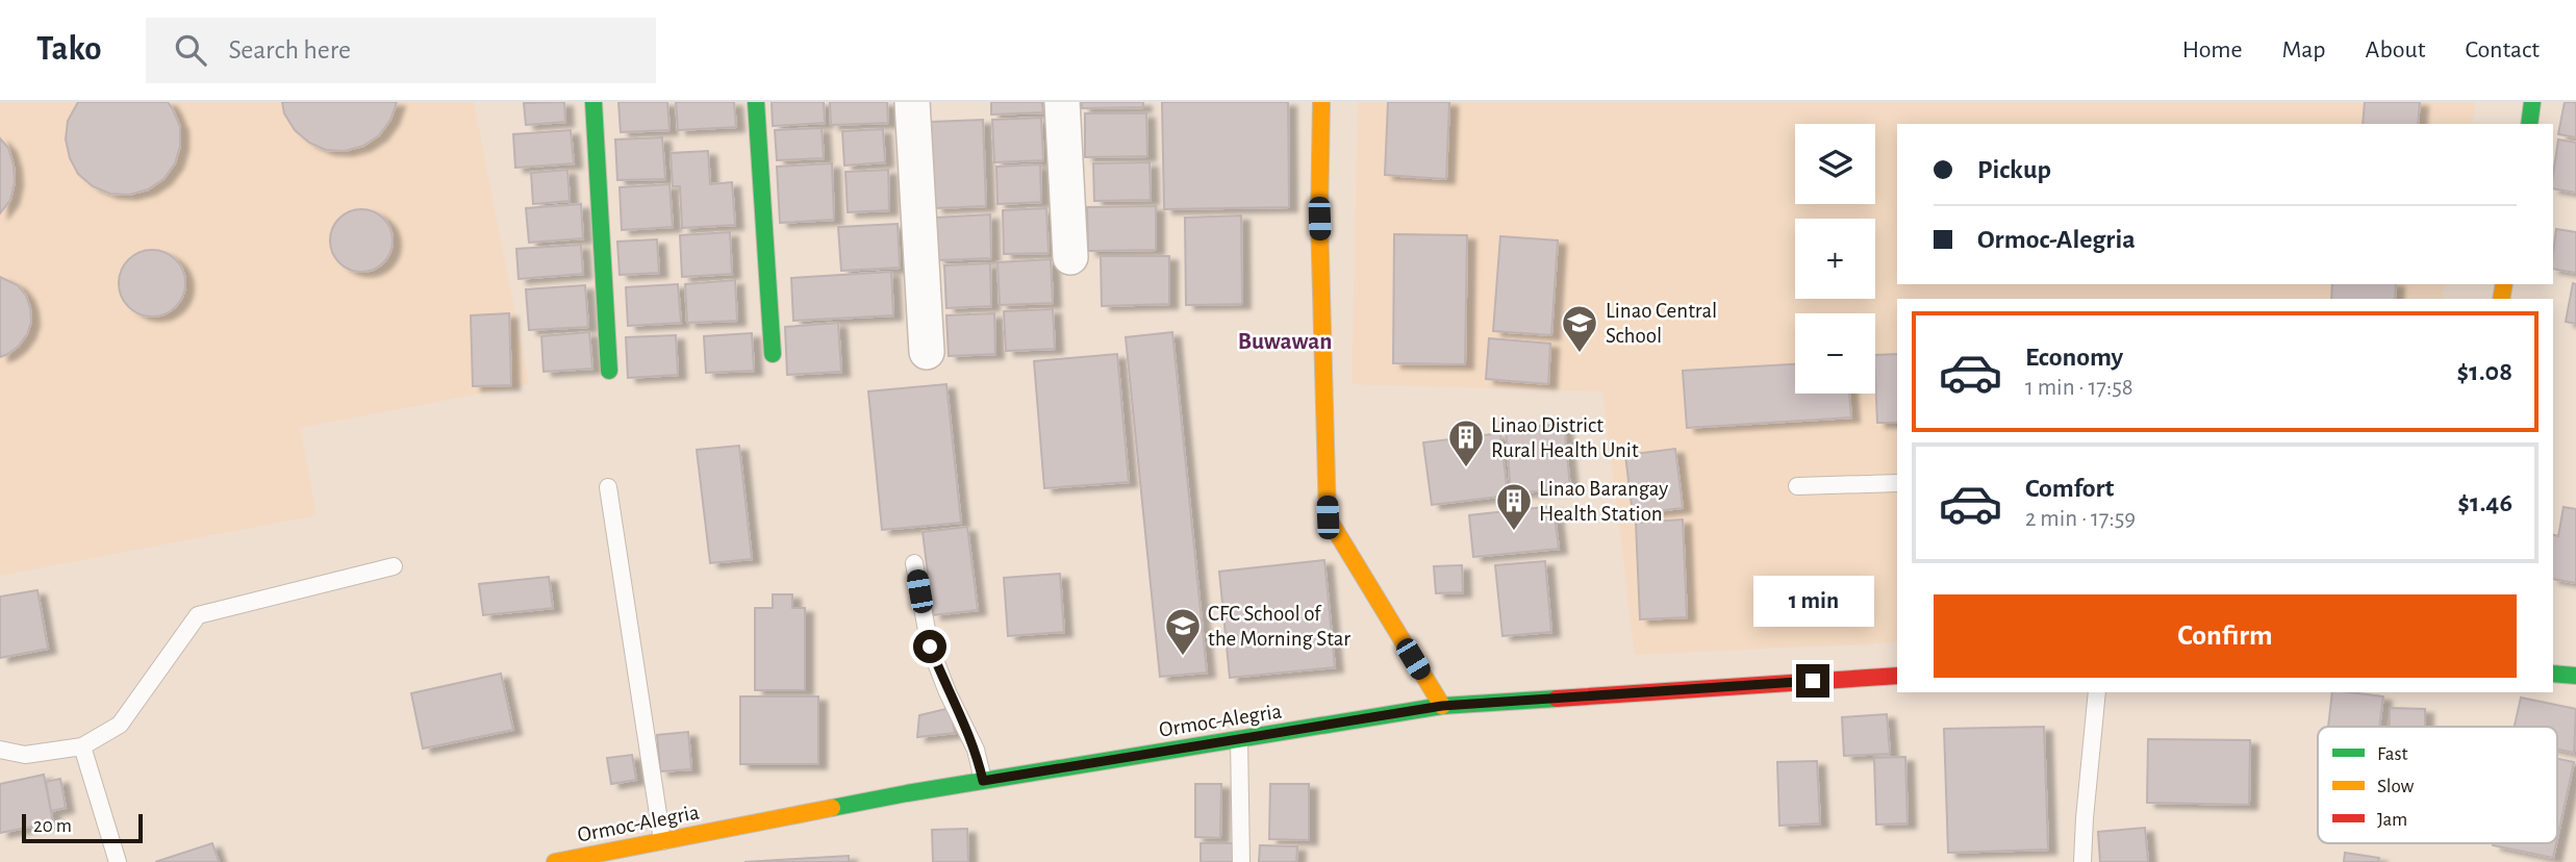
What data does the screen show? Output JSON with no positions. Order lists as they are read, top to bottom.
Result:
{
  "streets": {
    "street": ["Ormoc-Alegria"]
  },
  "districts": ["Buwawan"],
  "places": {
    "school or university": ["Linao Central School", "CFC School of the Morning Star"],
    "building": ["Linao District Rural Health Unit", "Linao Barangay Health Station"]
  },
  "legend": ["Fast", "Slow", "Jam"],
  "scale_bar": "20 m",
  "page": {
    "header": "Tako",
    "search": "Search here",
    "nav": [
      "Home",
      "Map",
      "About",
      "Contact"
    ],
    "map_buttons": ["+", "−"],
    "banner": ["Pickup", "Ormoc-Alegria"],
    "list": [
      {
        "name": "Economy",
        "note": "1 min · 17:58",
        "value": "$1.08"
      },
      {
        "name": "Comfort",
        "note": "2 min · 17:59",
        "value": "$1.46"
      }
    ],
    "bubble": "1 min",
    "buttons": "Confirm",
    "scale": "20 m"
  }
}
